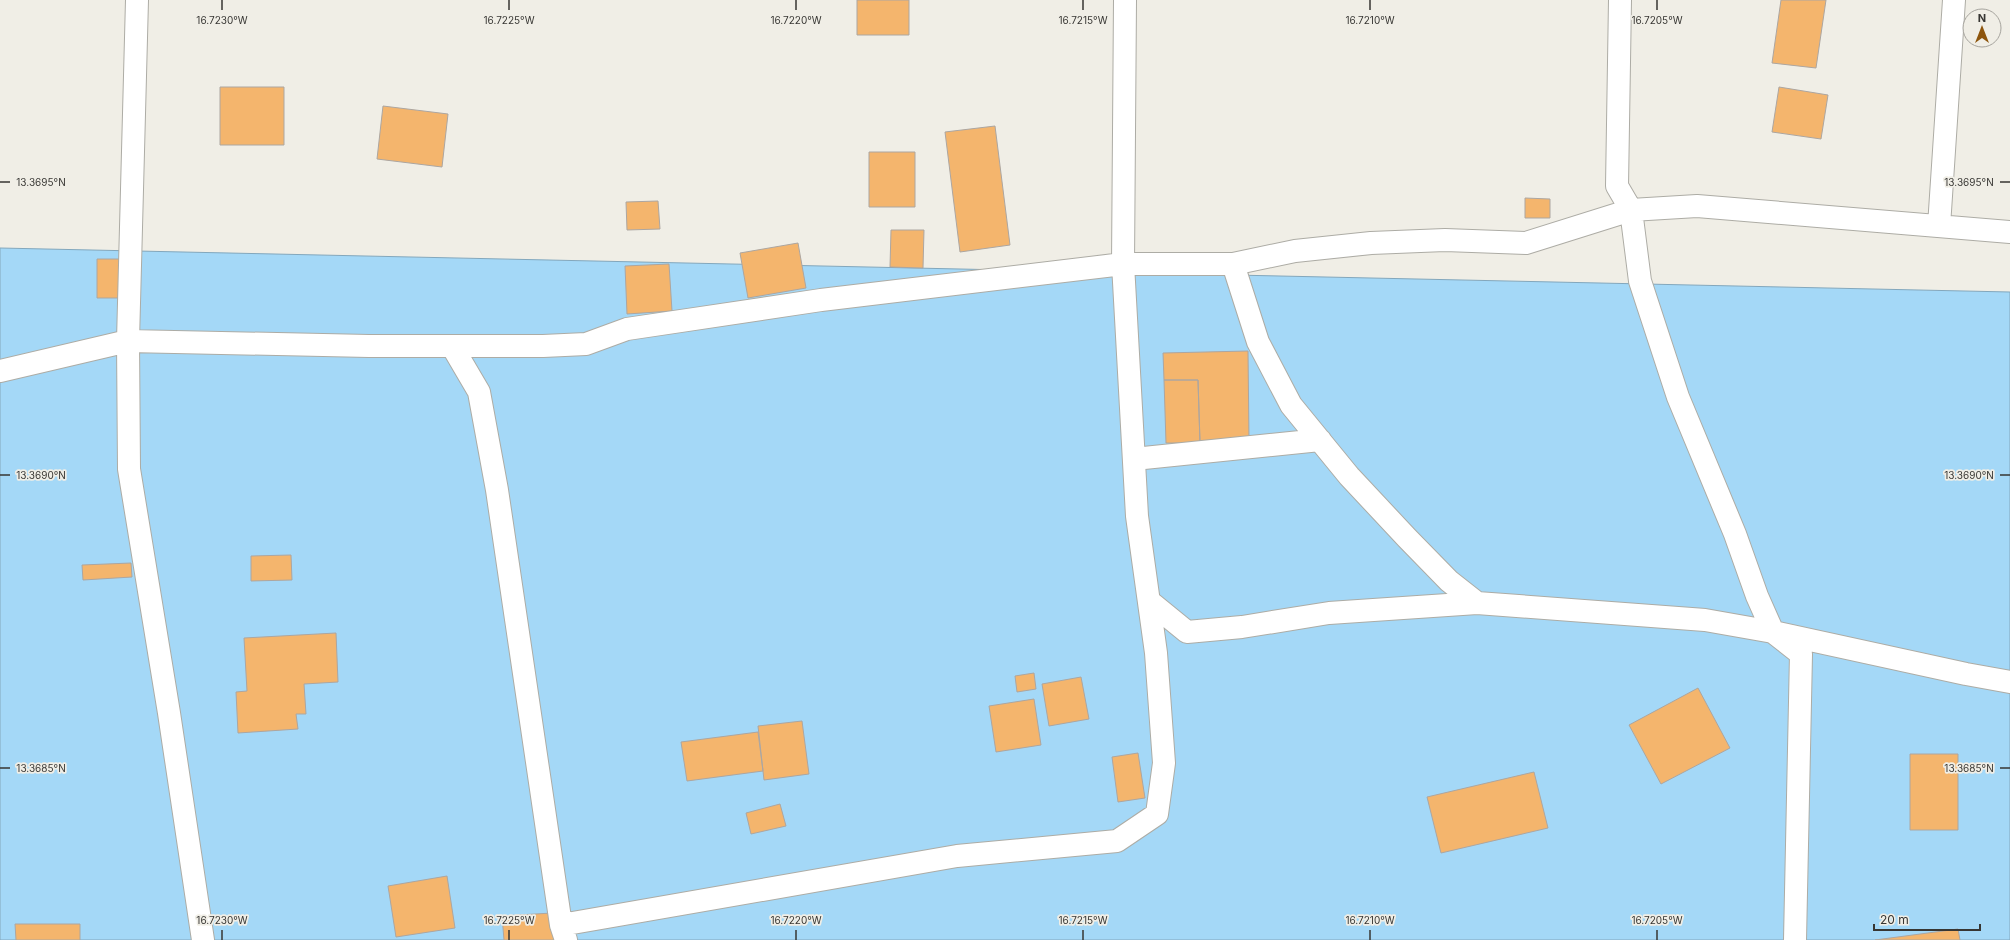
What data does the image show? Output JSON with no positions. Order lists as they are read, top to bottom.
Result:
{
  "scale_bar": "20 m",
  "north": "top",
  "coordinates": [
    "16.7230°W",
    "16.7225°W",
    "16.7220°W",
    "16.7215°W",
    "16.7210°W",
    "16.7205°W",
    "13.3695°N",
    "13.3690°N",
    "13.3685°N"
  ]
}
